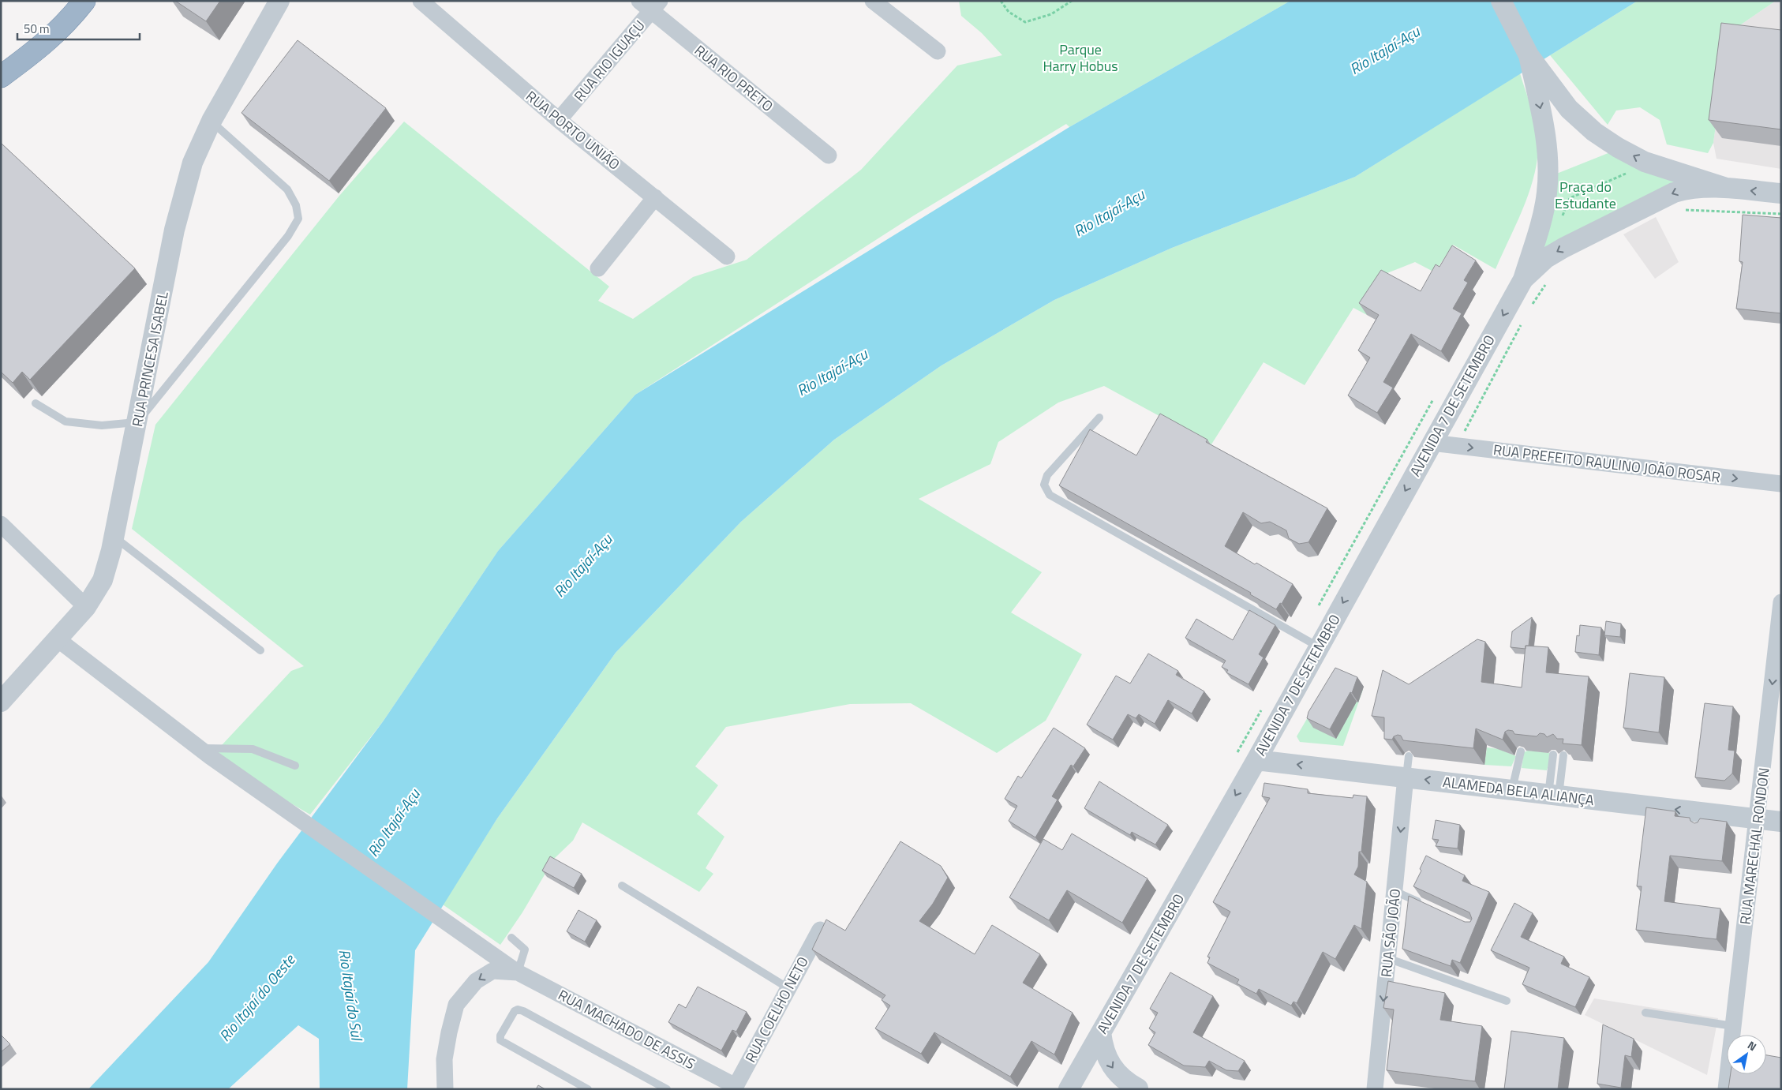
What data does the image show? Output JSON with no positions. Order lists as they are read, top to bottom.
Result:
{
  "streets": {
    "street": [
      "RUA RIO IGUAÇU",
      "RUA RIO PRETO",
      "RUA PORTO UNIÃO",
      "RUA PRINCESA ISABEL",
      "AVENIDA 7 DE SETEMBRO",
      "RUA PREFEITO RAULINO JOÃO ROSAR",
      "ALAMEDA BELA ALIANÇA",
      "RUA MARECHAL RONDON",
      "RUA SÃO JOÃO",
      "RUA COELHO NETO",
      "RUA MACHADO DE ASSIS"
    ]
  },
  "crossings": [
    ["RUA RIO IGUAÇU", "RUA RIO PRETO"],
    ["RUA RIO IGUAÇU", "RUA PORTO UNIÃO"],
    ["RUA PRINCESA ISABEL", "RUA MACHADO DE ASSIS"],
    ["AVENIDA 7 DE SETEMBRO", "RUA PREFEITO RAULINO JOÃO ROSAR"],
    ["AVENIDA 7 DE SETEMBRO", "ALAMEDA BELA ALIANÇA"],
    ["ALAMEDA BELA ALIANÇA", "RUA MARECHAL RONDON"],
    ["ALAMEDA BELA ALIANÇA", "RUA SÃO JOÃO"],
    ["RUA COELHO NETO", "RUA MACHADO DE ASSIS"]
  ],
  "one_way": [
    "AVENIDA 7 DE SETEMBRO",
    "RUA PREFEITO RAULINO JOÃO ROSAR",
    "ALAMEDA BELA ALIANÇA",
    "RUA MARECHAL RONDON",
    "RUA SÃO JOÃO"
  ],
  "water": ["Rio Itajaí-Açu", "Rio Itajaí do Sul", "Rio Itajaí do Oeste"],
  "parks": ["Parque Harry Hobus", "Praça do Estudante"],
  "scale_bar": "50 m",
  "north": "top right"
}
